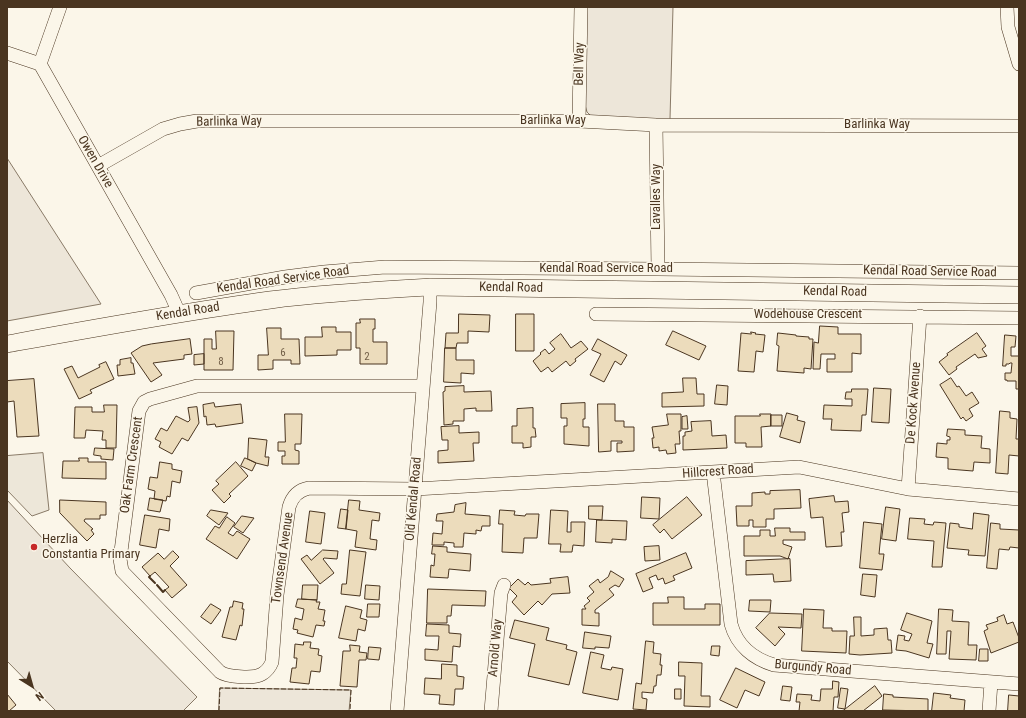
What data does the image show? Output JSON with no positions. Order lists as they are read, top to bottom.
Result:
{
  "streets": {
    "main road": ["Kendal Road"],
    "street": [
      "Bell Way",
      "Barlinka Way",
      "Owen Drive",
      "Lavalles Way",
      "Kendal Road Service Road",
      "Wodehouse Crescent",
      "De Kock Avenue",
      "Oak Farm Crescent",
      "Hillcrest Road",
      "Old Kendal Road",
      "Townsend Avenue",
      "Arnold Way",
      "Burgundy Road"
    ]
  },
  "crossings": [
    ["Bell Way", "Barlinka Way"],
    ["Barlinka Way", "Owen Drive"],
    ["Barlinka Way", "Lavalles Way"],
    ["Owen Drive", "Kendal Road"],
    ["Lavalles Way", "Kendal Road Service Road"],
    ["Kendal Road", "Old Kendal Road"],
    ["Wodehouse Crescent", "De Kock Avenue"],
    ["De Kock Avenue", "Hillcrest Road"],
    ["Oak Farm Crescent", "Old Kendal Road"],
    ["Oak Farm Crescent", "Townsend Avenue"],
    ["Hillcrest Road", "Old Kendal Road"],
    ["Hillcrest Road", "Townsend Avenue"],
    ["Hillcrest Road", "Burgundy Road"],
    ["Old Kendal Road", "Townsend Avenue"]
  ],
  "places": ["Herzlia Constantia Primary"],
  "house_numbers": ["6", "2", "8"],
  "north": "bottom right"
}
